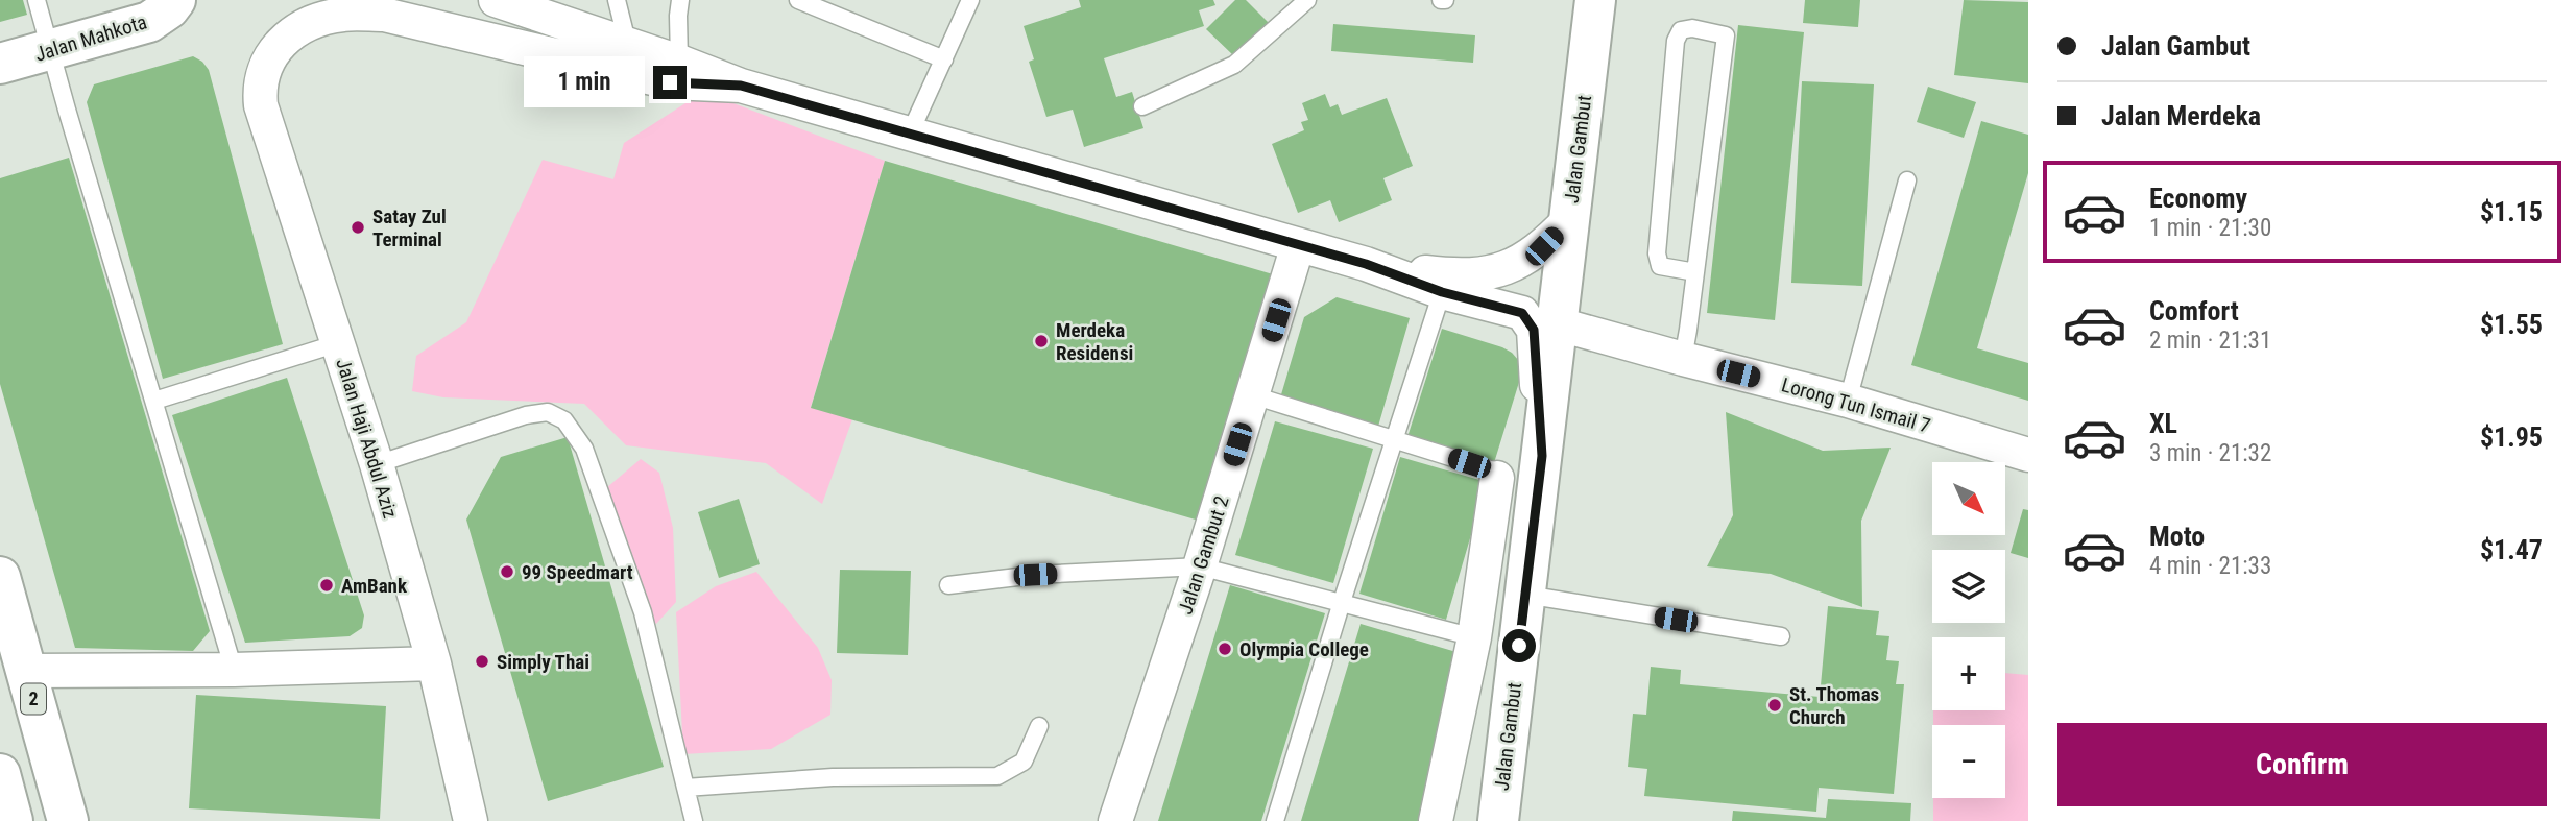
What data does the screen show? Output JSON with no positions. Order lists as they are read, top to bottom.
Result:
{
  "streets": {
    "main road": ["Jalan Mahkota", "Jalan Gambut", "2"],
    "street": ["Lorong Tun Ismail 7", "Jalan Haji Abdul Aziz", "Jalan Gambut 2"]
  },
  "crossings": [
    ["Jalan Gambut", "Lorong Tun Ismail 7"]
  ],
  "places": [
    "Satay Zul Terminal",
    "Merdeka Residensi",
    "99 Speedmart",
    "AmBank",
    "Olympia College",
    "Simply Thai",
    "St. Thomas Church"
  ],
  "north": "bottom right",
  "page": {
    "banner": ["Jalan Gambut", "Jalan Merdeka"],
    "bubble": "1 min",
    "list": [
      {
        "name": "Economy",
        "note": "1 min · 21:30",
        "value": "$1.15"
      },
      {
        "name": "Comfort",
        "note": "2 min · 21:31",
        "value": "$1.55"
      },
      {
        "name": "XL",
        "note": "3 min · 21:32",
        "value": "$1.95"
      },
      {
        "name": "Moto",
        "note": "4 min · 21:33",
        "value": "$1.47"
      }
    ],
    "map_buttons": ["+", "−"],
    "buttons": "Confirm"
  }
}
